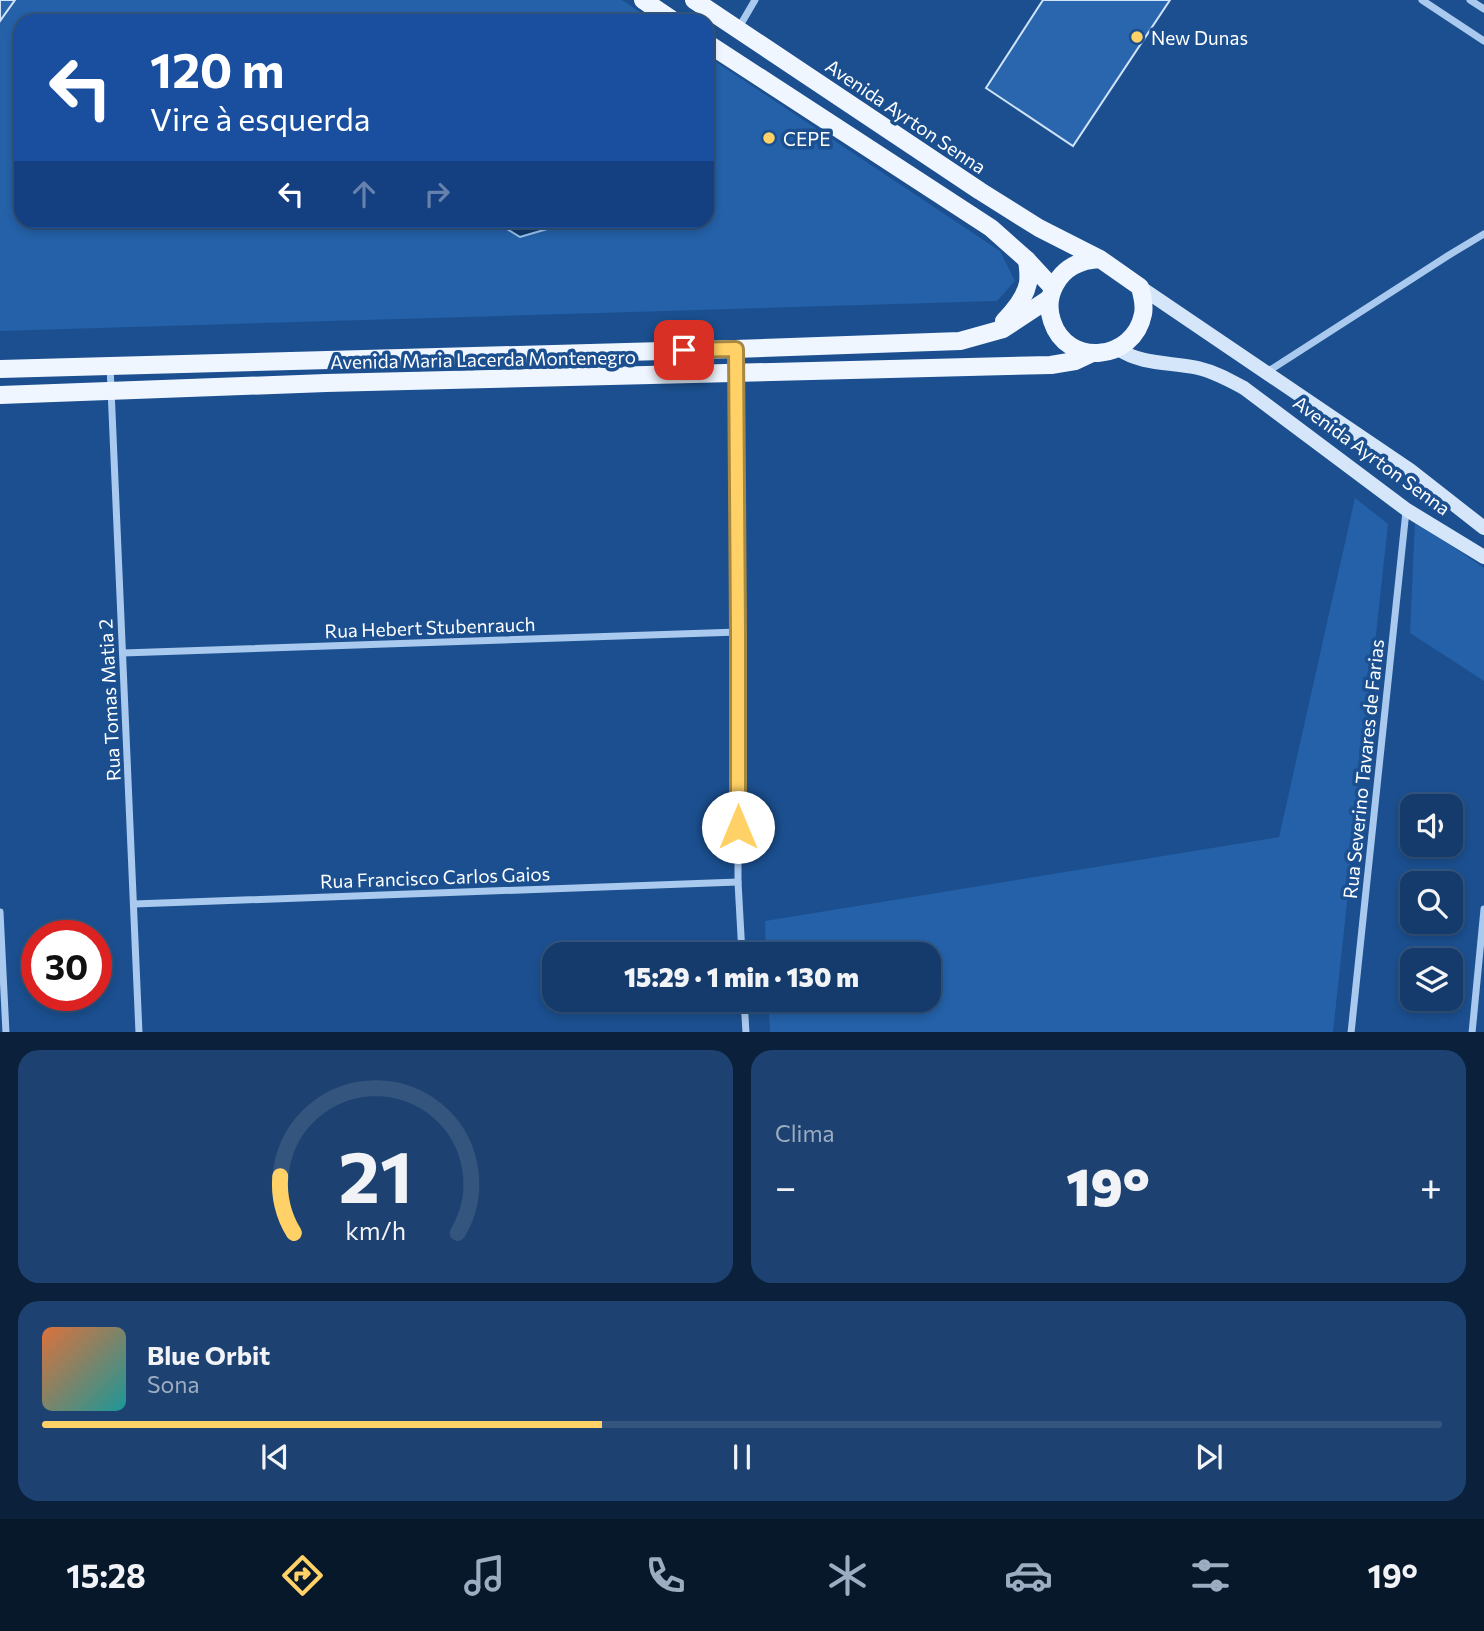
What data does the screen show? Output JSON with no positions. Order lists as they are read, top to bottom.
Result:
{
  "streets": {
    "main road": ["Avenida Ayrton Senna", "Avenida Maria Lacerda Montenegro"],
    "street": [
      "Rua Hebert Stubenrauch",
      "Rua Tomas Matia 2",
      "Rua Severino Tavares de Farias",
      "Rua Francisco Carlos Gaios"
    ]
  },
  "crossings": [
    ["Avenida Ayrton Senna", "Avenida Maria Lacerda Montenegro"],
    ["Avenida Ayrton Senna", "Rua Severino Tavares de Farias"],
    ["Avenida Maria Lacerda Montenegro", "Rua Tomas Matia 2"],
    ["Rua Hebert Stubenrauch", "Rua Tomas Matia 2"],
    ["Rua Tomas Matia 2", "Rua Francisco Carlos Gaios"]
  ],
  "places": ["New Dunas", "CEPE"],
  "page": {
    "turn": ["120 m", "Vire à esquerda"],
    "limit": "30",
    "trip": "15:29 · 1 min · 130 m",
    "tile": "Clima",
    "heat": ["−", "19°", "+"],
    "song": ["Blue Orbit", "Sona"],
    "tabs": ["15:28", "19°"],
    "gauge": ["21", "km/h"]
  }
}
